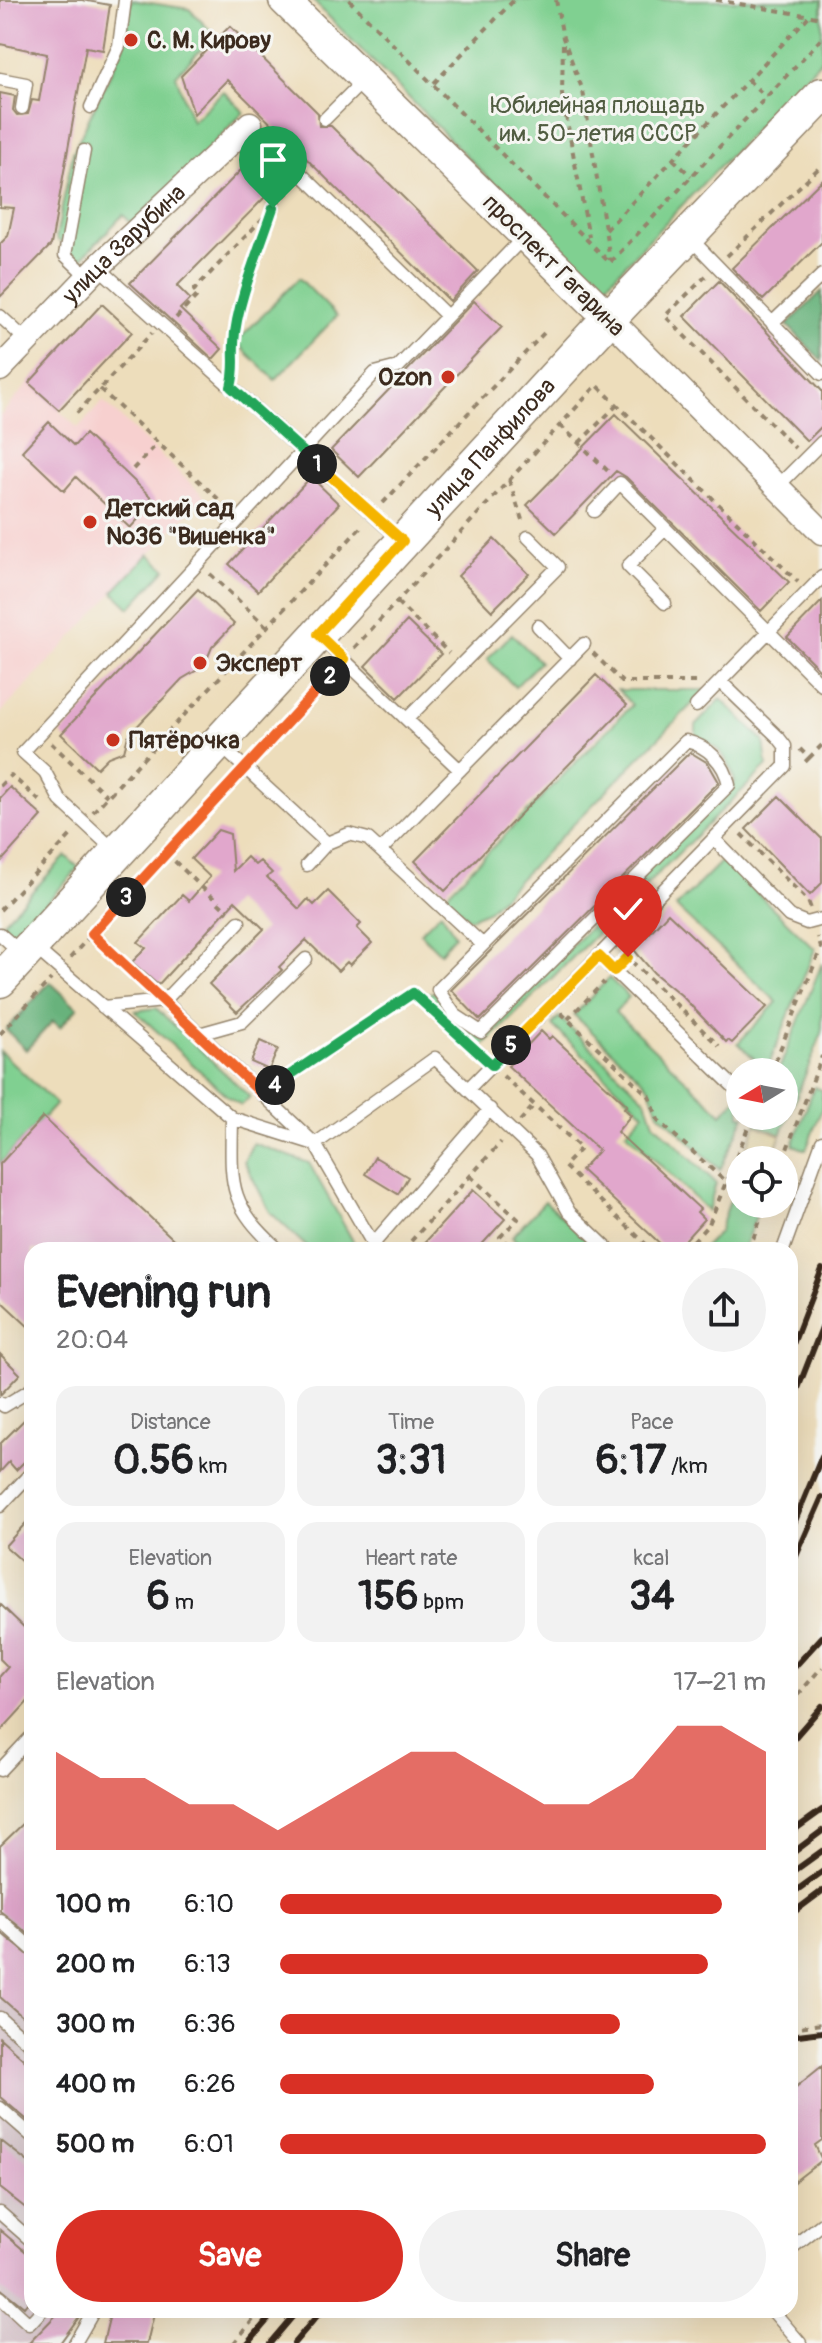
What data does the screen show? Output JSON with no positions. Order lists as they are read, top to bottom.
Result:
{
  "streets": {
    "main road": ["улица Панфилова"],
    "street": ["улица Зарубина", "проспект Гагарина"]
  },
  "crossings": [
    ["проспект Гагарина", "улица Панфилова"]
  ],
  "parks": ["Юбилейная площадь им. 50-летия СССР"],
  "places": [
    "С. М. Кирову",
    "Ozon",
    "Детский сад №36 \"Вишенка\"",
    "Эксперт",
    "Пятёрочка"
  ],
  "north": "left",
  "page": {
    "pins": [
      "1",
      "2",
      "3",
      "5",
      "4"
    ],
    "heading": ["Evening run", "20:04"],
    "stats": [
      ["Distance", "0.56 km"],
      ["Time", "3:31"],
      ["Pace", "6:17 /km"],
      ["Elevation", "6 m"],
      ["Heart rate", "156 bpm"],
      ["kcal", "34"]
    ],
    "chart": ["Elevation", "17–21 m"],
    "list": [
      {
        "name": "100 m",
        "note": "6:10"
      },
      {
        "name": "200 m",
        "note": "6:13"
      },
      {
        "name": "300 m",
        "note": "6:36"
      },
      {
        "name": "400 m",
        "note": "6:26"
      },
      {
        "name": "500 m",
        "note": "6:01"
      }
    ],
    "buttons": ["Save", "Share"]
  }
}
